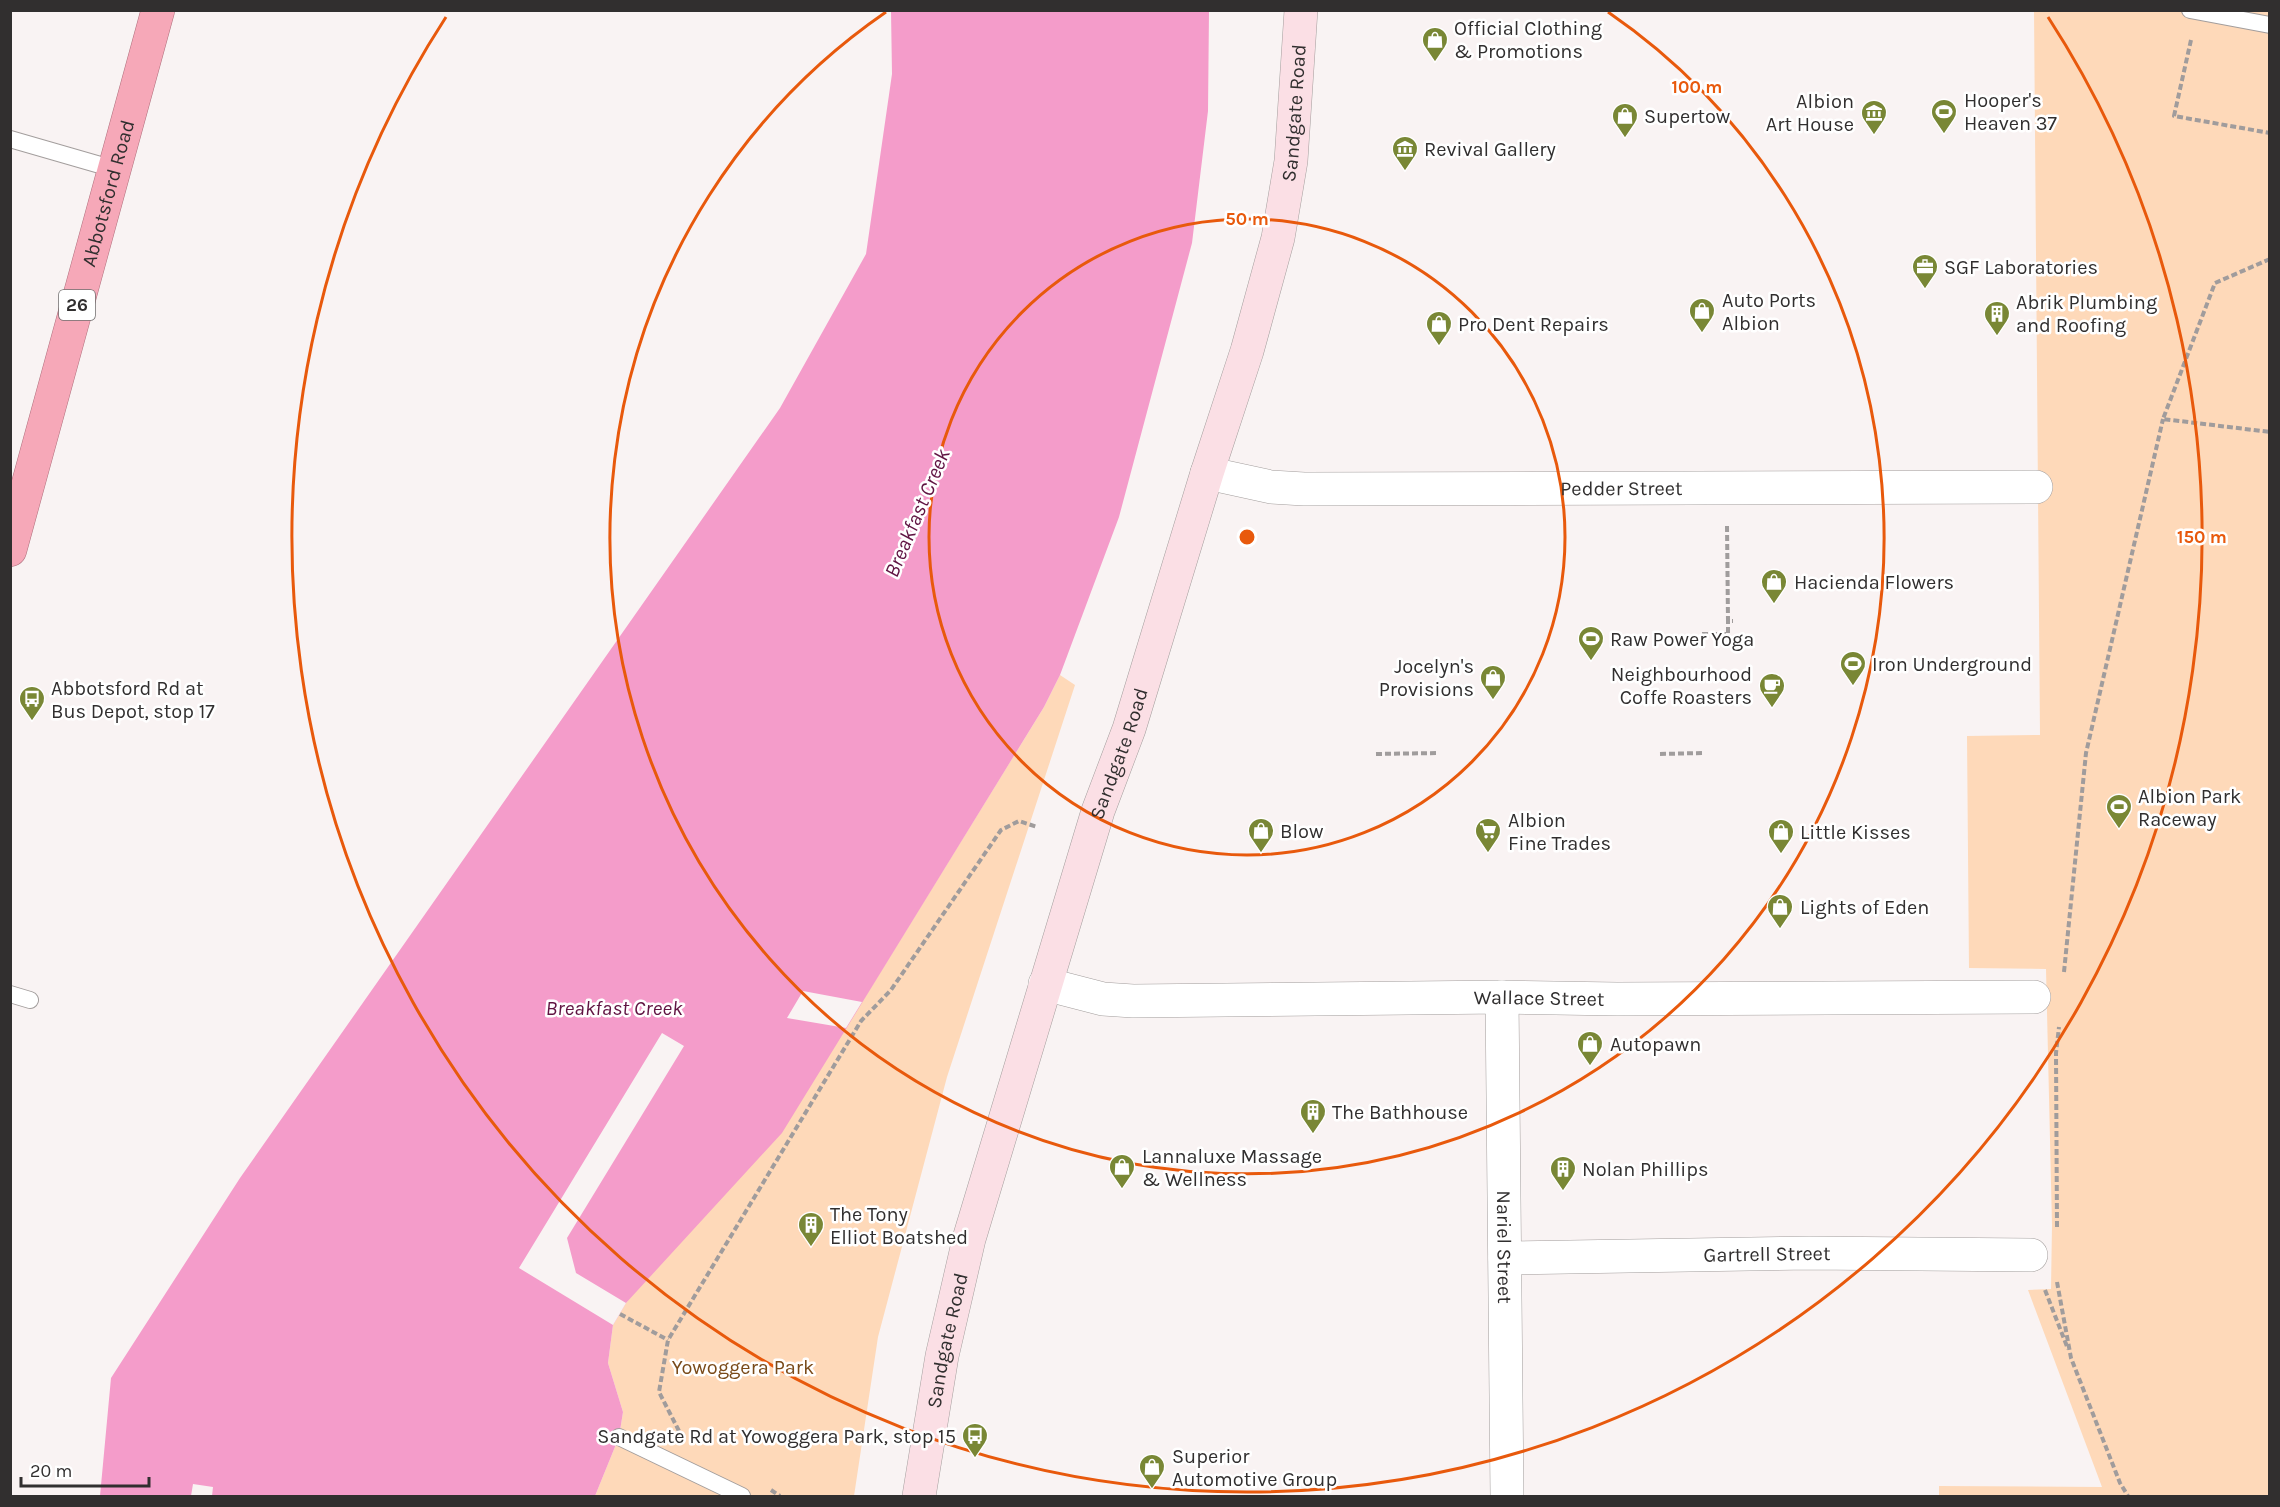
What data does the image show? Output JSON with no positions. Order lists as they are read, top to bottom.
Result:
{
  "streets": {
    "highway": ["Abbotsford Road", "26"],
    "main road": ["Sandgate Road"],
    "street": [
      "Pedder Street",
      "Wallace Street",
      "Nariel Street",
      "Gartrell Street"
    ]
  },
  "crossings": [
    ["Sandgate Road", "Pedder Street"],
    ["Sandgate Road", "Wallace Street"],
    ["Wallace Street", "Nariel Street"],
    ["Nariel Street", "Gartrell Street"]
  ],
  "water": ["Breakfast Creek"],
  "parks": ["Yowoggera Park"],
  "places": {
    "shop": [
      "Official Clothing & Promotions",
      "Supertow",
      "Auto Ports Albion",
      "Pro Dent Repairs",
      "Hacienda Flowers",
      "Jocelyn's Provisions",
      "Blow",
      "Little Kisses",
      "Lights of Eden",
      "Autopawn",
      "Lannaluxe Massage & Wellness",
      "Superior Automotive Group"
    ],
    "sports": [
      "Hooper's Heaven 37",
      "Raw Power Yoga",
      "Iron Underground",
      "Albion Park Raceway"
    ],
    "museum": ["Albion Art House", "Revival Gallery"],
    "office": ["SGF Laboratories"],
    "building": [
      "Abrik Plumbing and Roofing",
      "The Bathhouse",
      "Nolan Phillips",
      "The Tony Elliot Boatshed"
    ],
    "cafe": ["Neighbourhood Coffe Roasters"],
    "bus stop": ["Abbotsford Rd at Bus Depot, stop 17", "Sandgate Rd at Yowoggera Park, stop 15"],
    "supermarket": ["Albion Fine Trades"]
  },
  "scale_bar": "20 m",
  "rings": ["100 m", "50 m", "150 m"]
}
